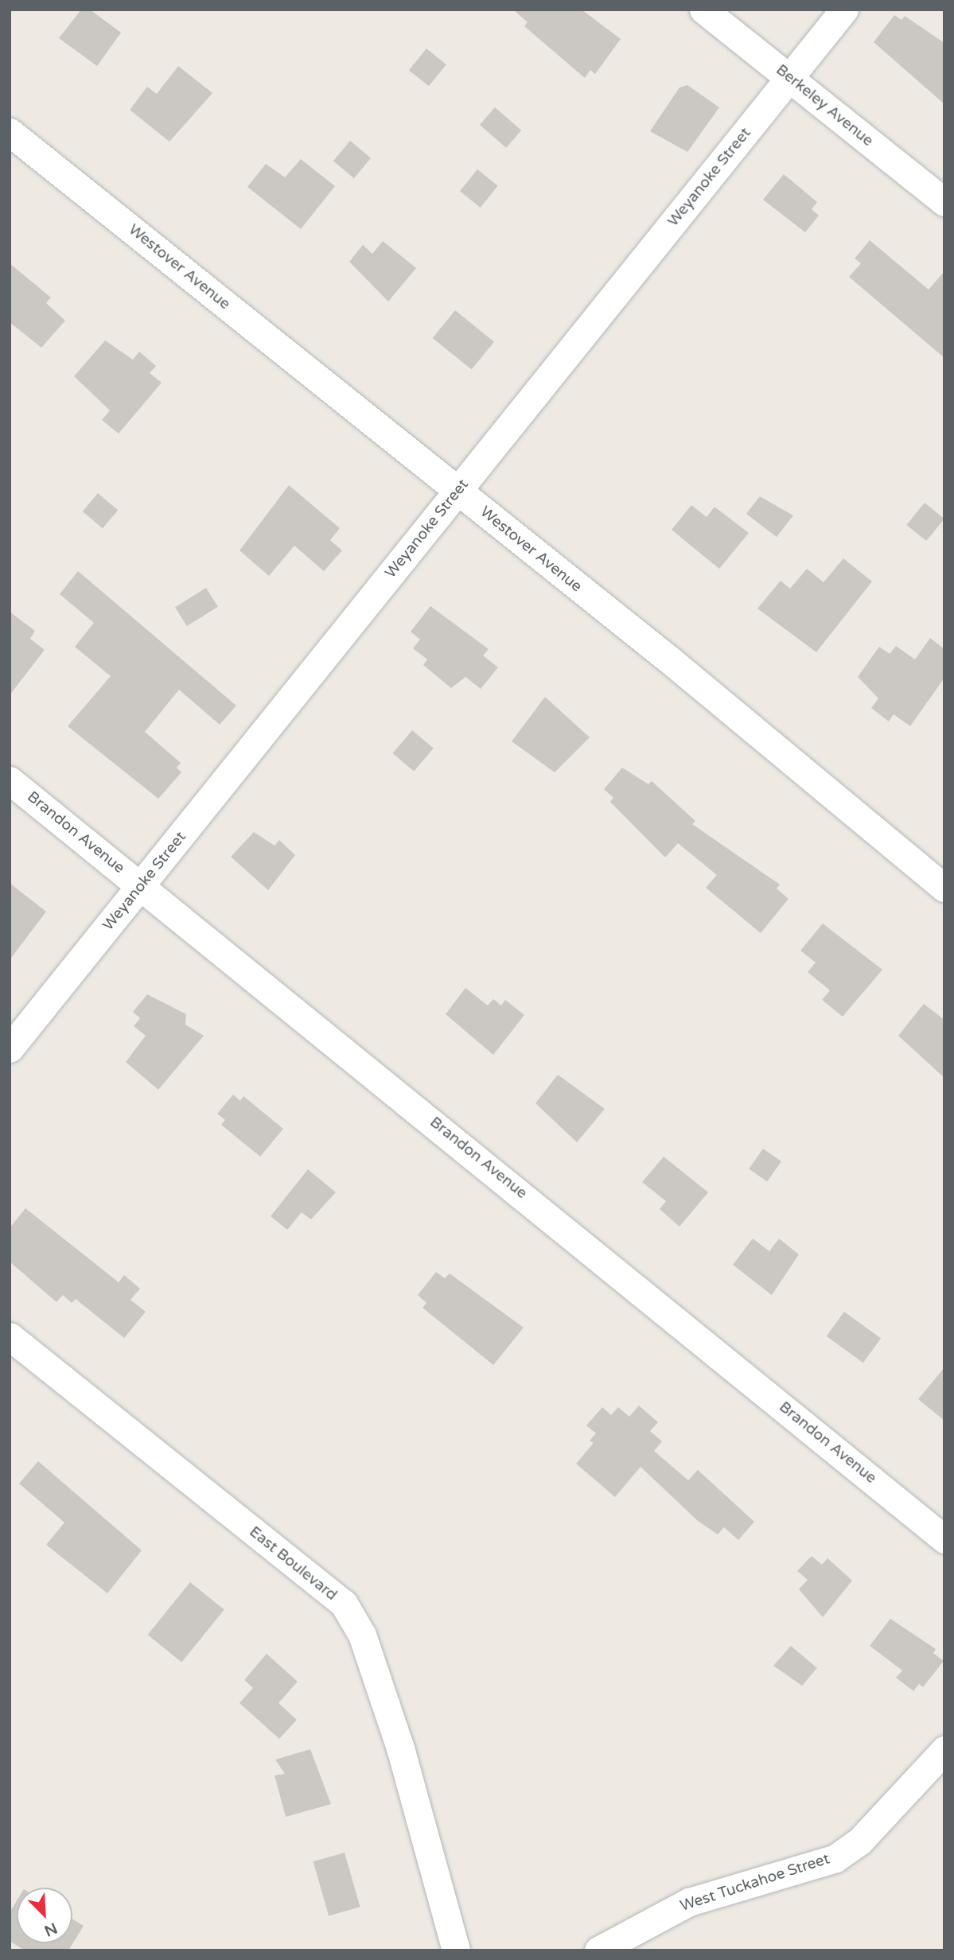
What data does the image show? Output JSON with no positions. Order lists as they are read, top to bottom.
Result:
{
  "streets": {
    "street": [
      "Berkeley Avenue",
      "Weyanoke Street",
      "Westover Avenue",
      "Brandon Avenue",
      "East Boulevard",
      "West Tuckahoe Street"
    ]
  },
  "crossings": [
    ["Berkeley Avenue", "Weyanoke Street"],
    ["Weyanoke Street", "Westover Avenue"],
    ["Weyanoke Street", "Brandon Avenue"]
  ],
  "north": "bottom right"
}
